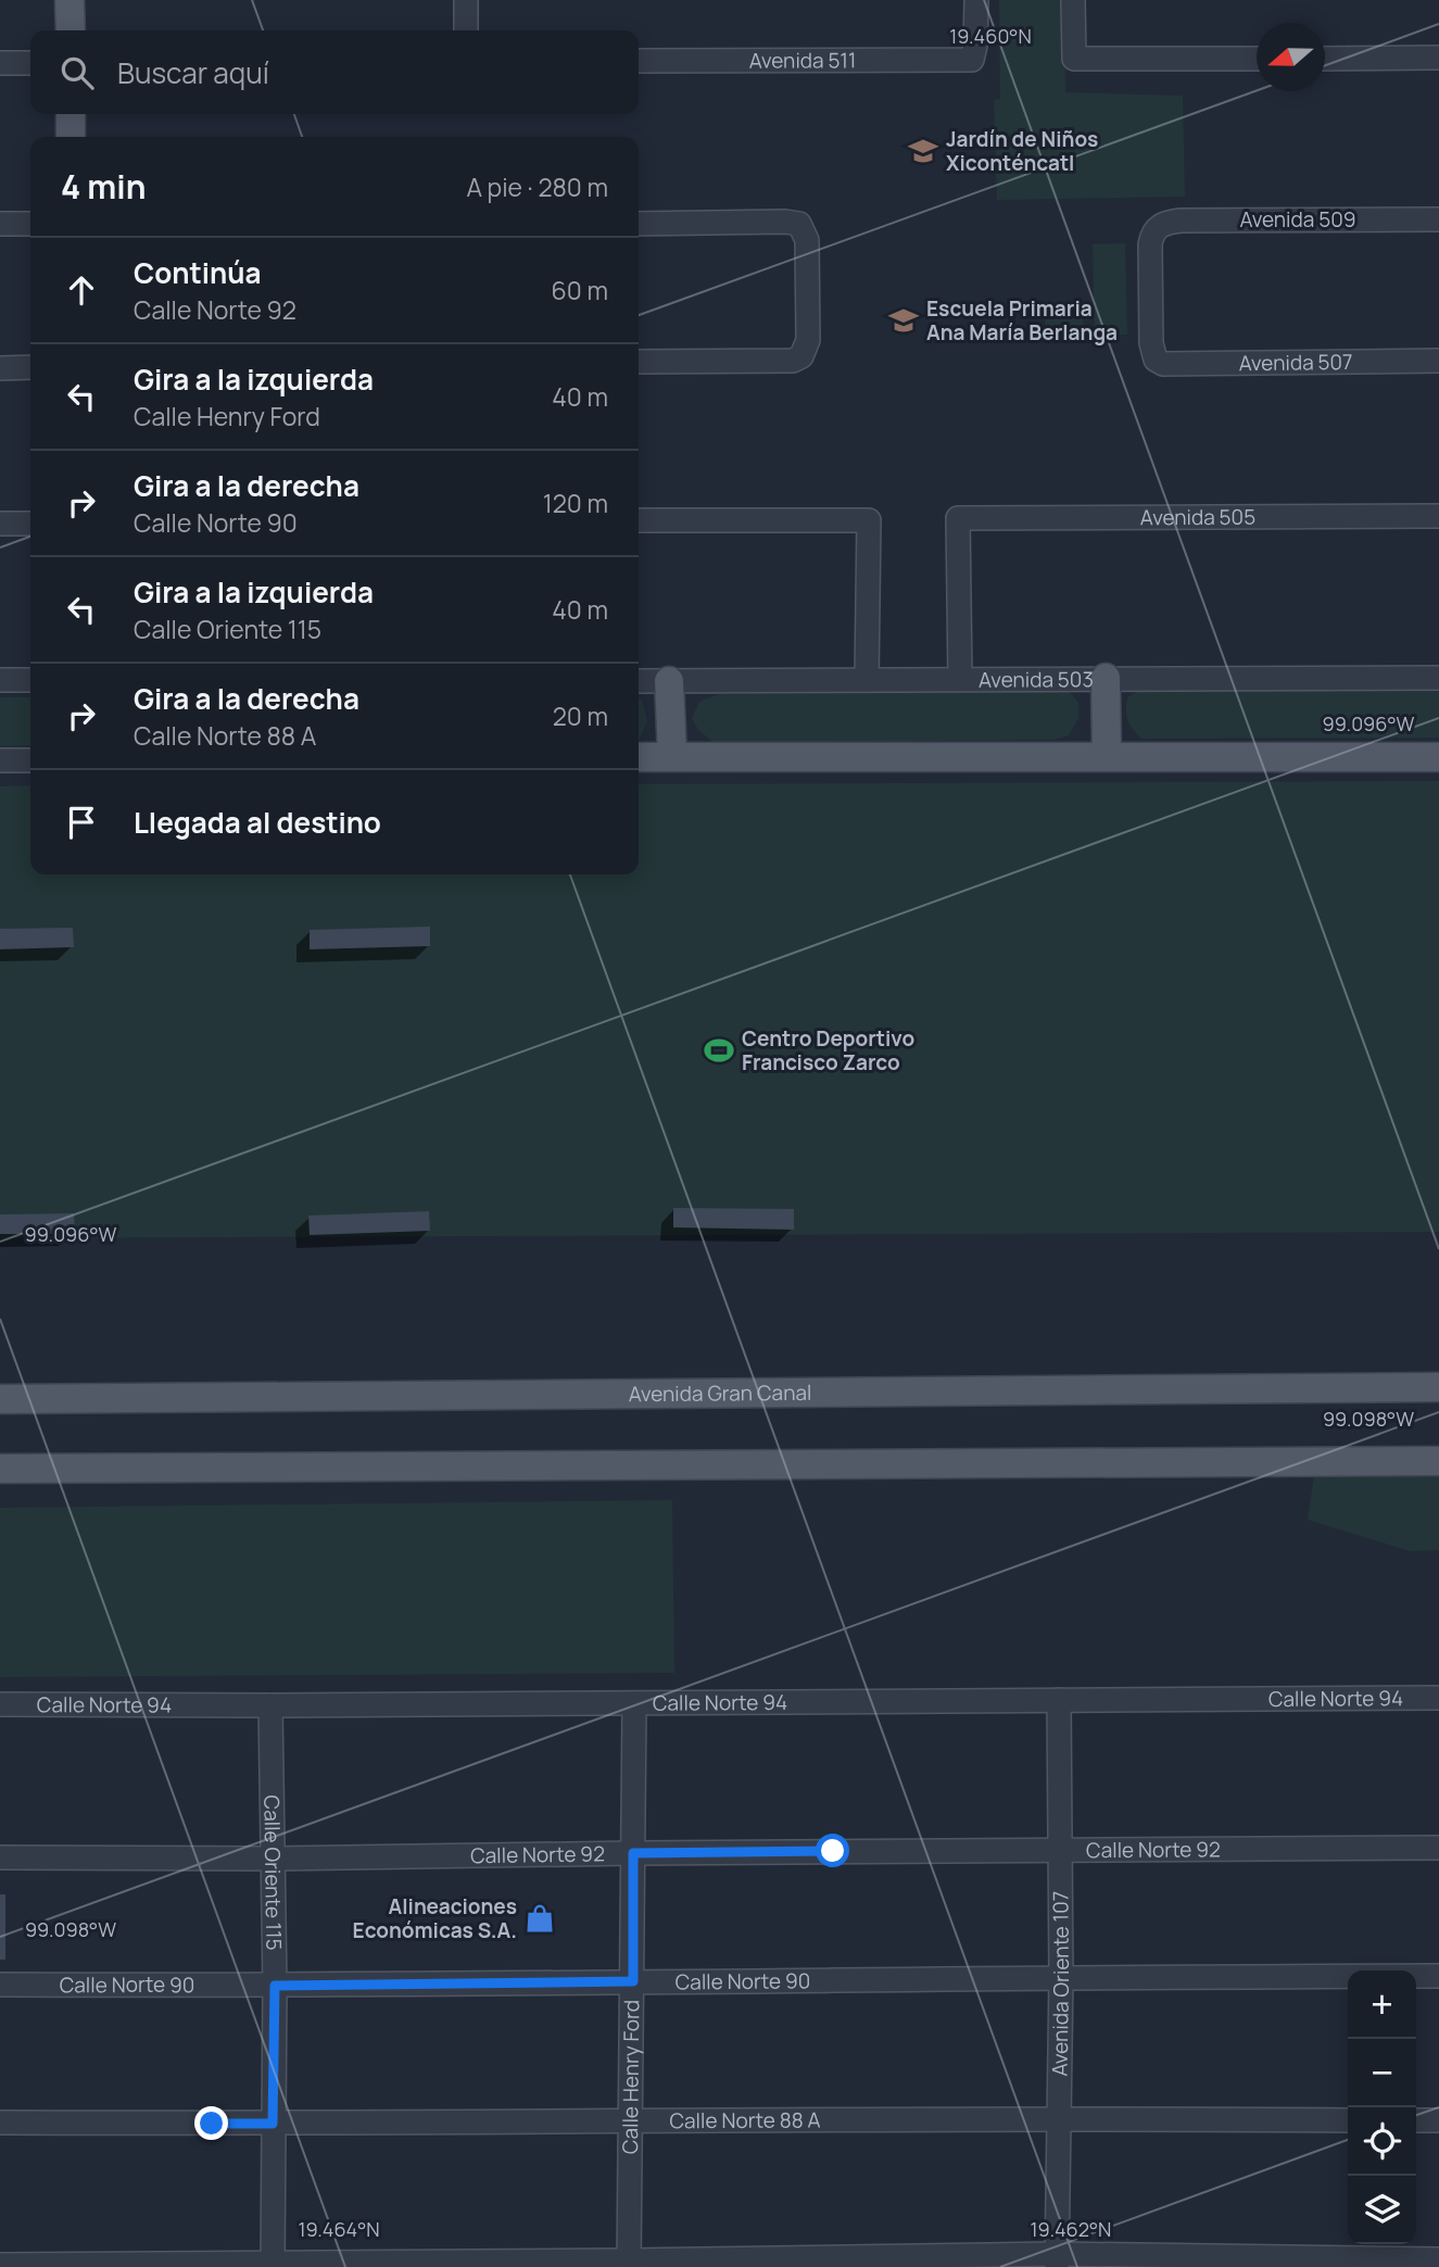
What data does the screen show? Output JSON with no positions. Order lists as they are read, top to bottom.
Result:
{
  "streets": {
    "main road": ["Avenida Gran Canal"],
    "street": [
      "Avenida 511",
      "Avenida 509",
      "Avenida 507",
      "Avenida 505",
      "Avenida 503",
      "Calle Norte 94",
      "Calle Norte 92",
      "Calle Oriente 115",
      "Calle Norte 90",
      "Avenida Oriente 107",
      "Calle Henry Ford",
      "Calle Norte 88 A"
    ]
  },
  "crossings": [
    ["Avenida 509", "Avenida 507"],
    ["Avenida 505", "Avenida 503"],
    ["Calle Norte 94", "Calle Oriente 115"],
    ["Calle Norte 94", "Avenida Oriente 107"],
    ["Calle Norte 94", "Calle Henry Ford"],
    ["Calle Norte 92", "Calle Oriente 115"],
    ["Calle Norte 92", "Avenida Oriente 107"],
    ["Calle Norte 92", "Calle Henry Ford"],
    ["Calle Oriente 115", "Calle Norte 90"],
    ["Calle Oriente 115", "Calle Norte 88 A"],
    ["Calle Norte 90", "Avenida Oriente 107"],
    ["Calle Norte 90", "Calle Henry Ford"],
    ["Avenida Oriente 107", "Calle Norte 88 A"],
    ["Calle Henry Ford", "Calle Norte 88 A"]
  ],
  "places": {
    "school or university": ["Jardín de Niños Xiconténcatl", "Escuela Primaria Ana María Berlanga"],
    "sports": ["Centro Deportivo Francisco Zarco"],
    "shop": ["Alineaciones Económicas S.A."]
  },
  "north": "left",
  "page": {
    "search": "Buscar aquí",
    "heading": ["4 min", "A pie · 280 m"],
    "list": [
      ["Continúa", "Calle Norte 92", "60 m"],
      ["Gira a la izquierda", "Calle Henry Ford", "40 m"],
      ["Gira a la derecha", "Calle Norte 90", "120 m"],
      ["Gira a la izquierda", "Calle Oriente 115", "40 m"],
      ["Gira a la derecha", "Calle Norte 88 A", "20 m"],
      "Llegada al destino"
    ],
    "map_buttons": ["+", "−"]
  },
  "coordinates": [
    "19.460°N",
    "99.096°W",
    "99.098°W",
    "19.464°N",
    "19.462°N"
  ]
}
